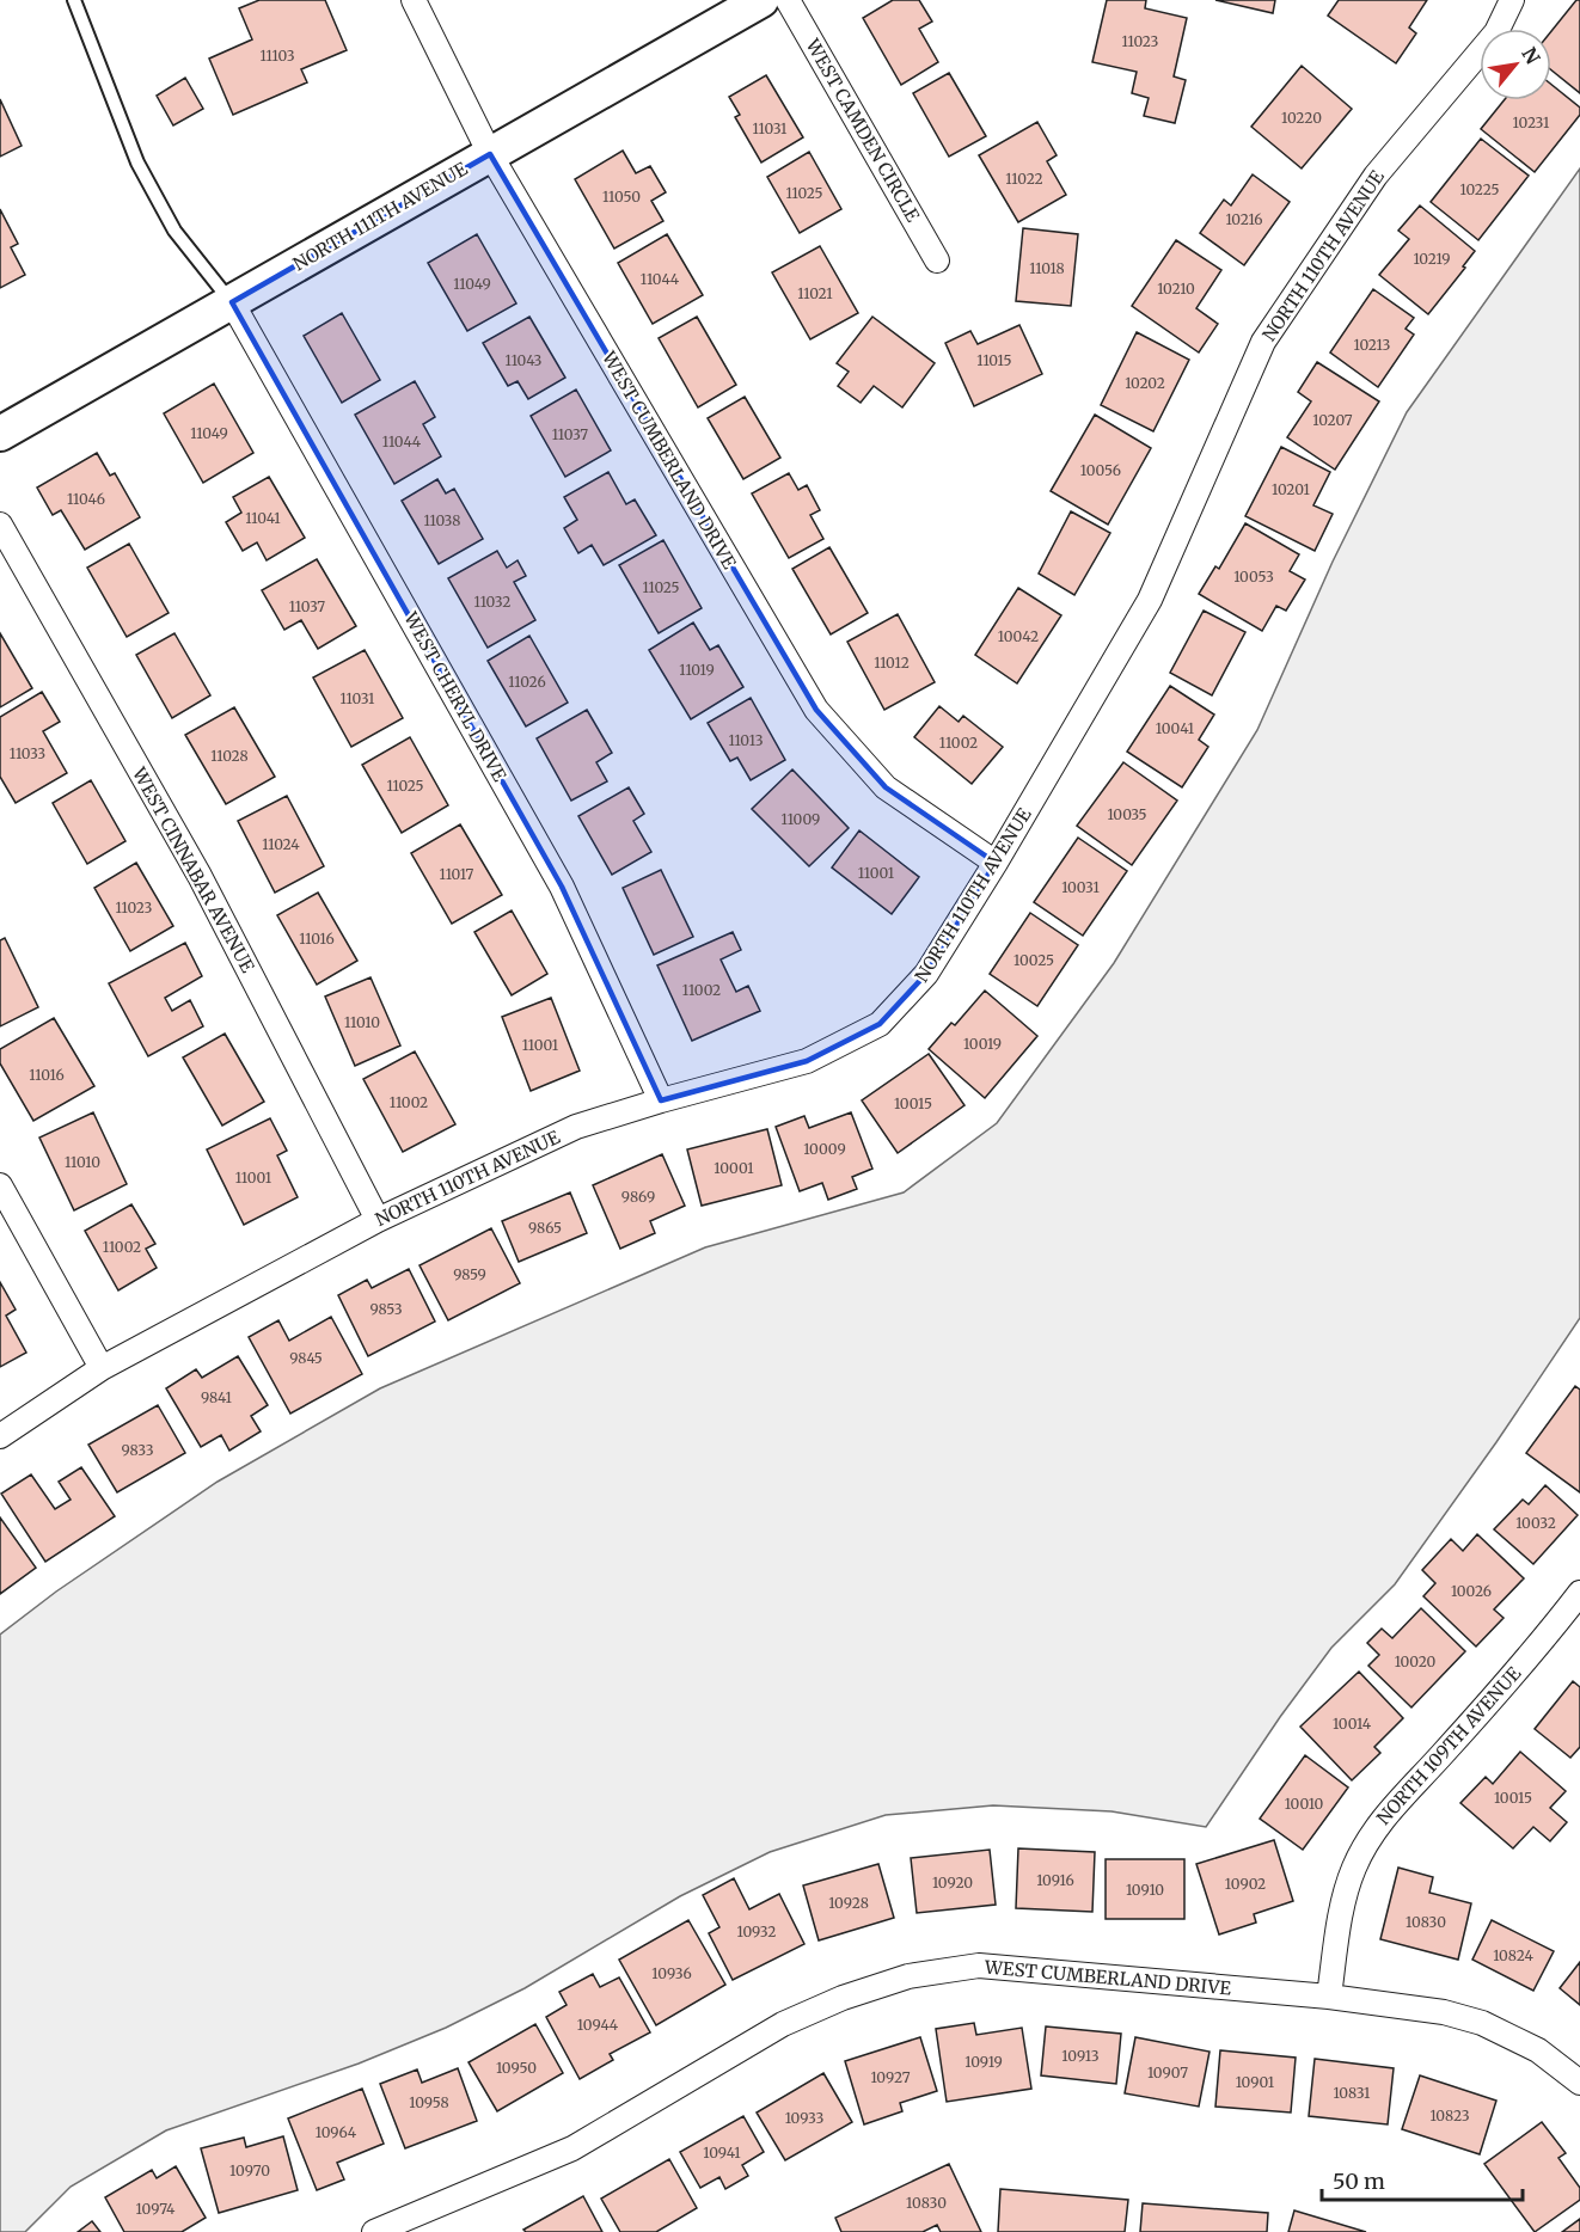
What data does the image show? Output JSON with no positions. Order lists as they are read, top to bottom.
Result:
{
  "streets": {
    "street": [
      "WEST CAMDEN CIRCLE",
      "NORTH 111TH AVENUE",
      "NORTH 110TH AVENUE",
      "WEST CUMBERLAND DRIVE",
      "WEST CHERYL DRIVE",
      "WEST CINNABAR AVENUE",
      "NORTH 109TH AVENUE"
    ]
  },
  "crossings": [
    ["NORTH 111TH AVENUE", "WEST CUMBERLAND DRIVE"],
    ["NORTH 111TH AVENUE", "WEST CHERYL DRIVE"],
    ["NORTH 110TH AVENUE", "WEST CUMBERLAND DRIVE"],
    ["NORTH 110TH AVENUE", "WEST CHERYL DRIVE"],
    ["NORTH 110TH AVENUE", "WEST CINNABAR AVENUE"],
    ["WEST CUMBERLAND DRIVE", "NORTH 109TH AVENUE"]
  ],
  "house_numbers": [
    "11023",
    "11103",
    "10220",
    "10231",
    "11031",
    "11022",
    "10225",
    "11025",
    "11050",
    "10216",
    "10219",
    "11018",
    "11044",
    "11049",
    "10210",
    "11021",
    "10213",
    "11043",
    "11015",
    "10202",
    "10207",
    "11049",
    "11037",
    "11044",
    "10056",
    "10201",
    "11046",
    "11041",
    "11038",
    "10053",
    "11025",
    "11032",
    "11037",
    "10042",
    "11012",
    "11019",
    "11026",
    "11031",
    "10041",
    "11013",
    "11002",
    "11033",
    "11028",
    "11025",
    "10035",
    "11009",
    "11024",
    "11001",
    "11017",
    "10031",
    "11023",
    "11016",
    "10025",
    "11002",
    "11010",
    "10019",
    "11001",
    "11016",
    "11002",
    "10015",
    "10009",
    "11010",
    "10001",
    "11001",
    "9869",
    "9865",
    "11002",
    "9859",
    "9853",
    "9845",
    "9841",
    "9833",
    "10032",
    "10026",
    "10020",
    "10014",
    "10015",
    "10010",
    "10916",
    "10920",
    "10902",
    "10910",
    "10928",
    "10830",
    "10932",
    "10824",
    "10936",
    "10944",
    "10913",
    "10919",
    "10950",
    "10907",
    "10927",
    "10901",
    "10831",
    "10958",
    "10823",
    "10933",
    "10964",
    "10941",
    "10970",
    "10830",
    "10974"
  ],
  "scale_bar": "50 m",
  "north": "top right"
}
